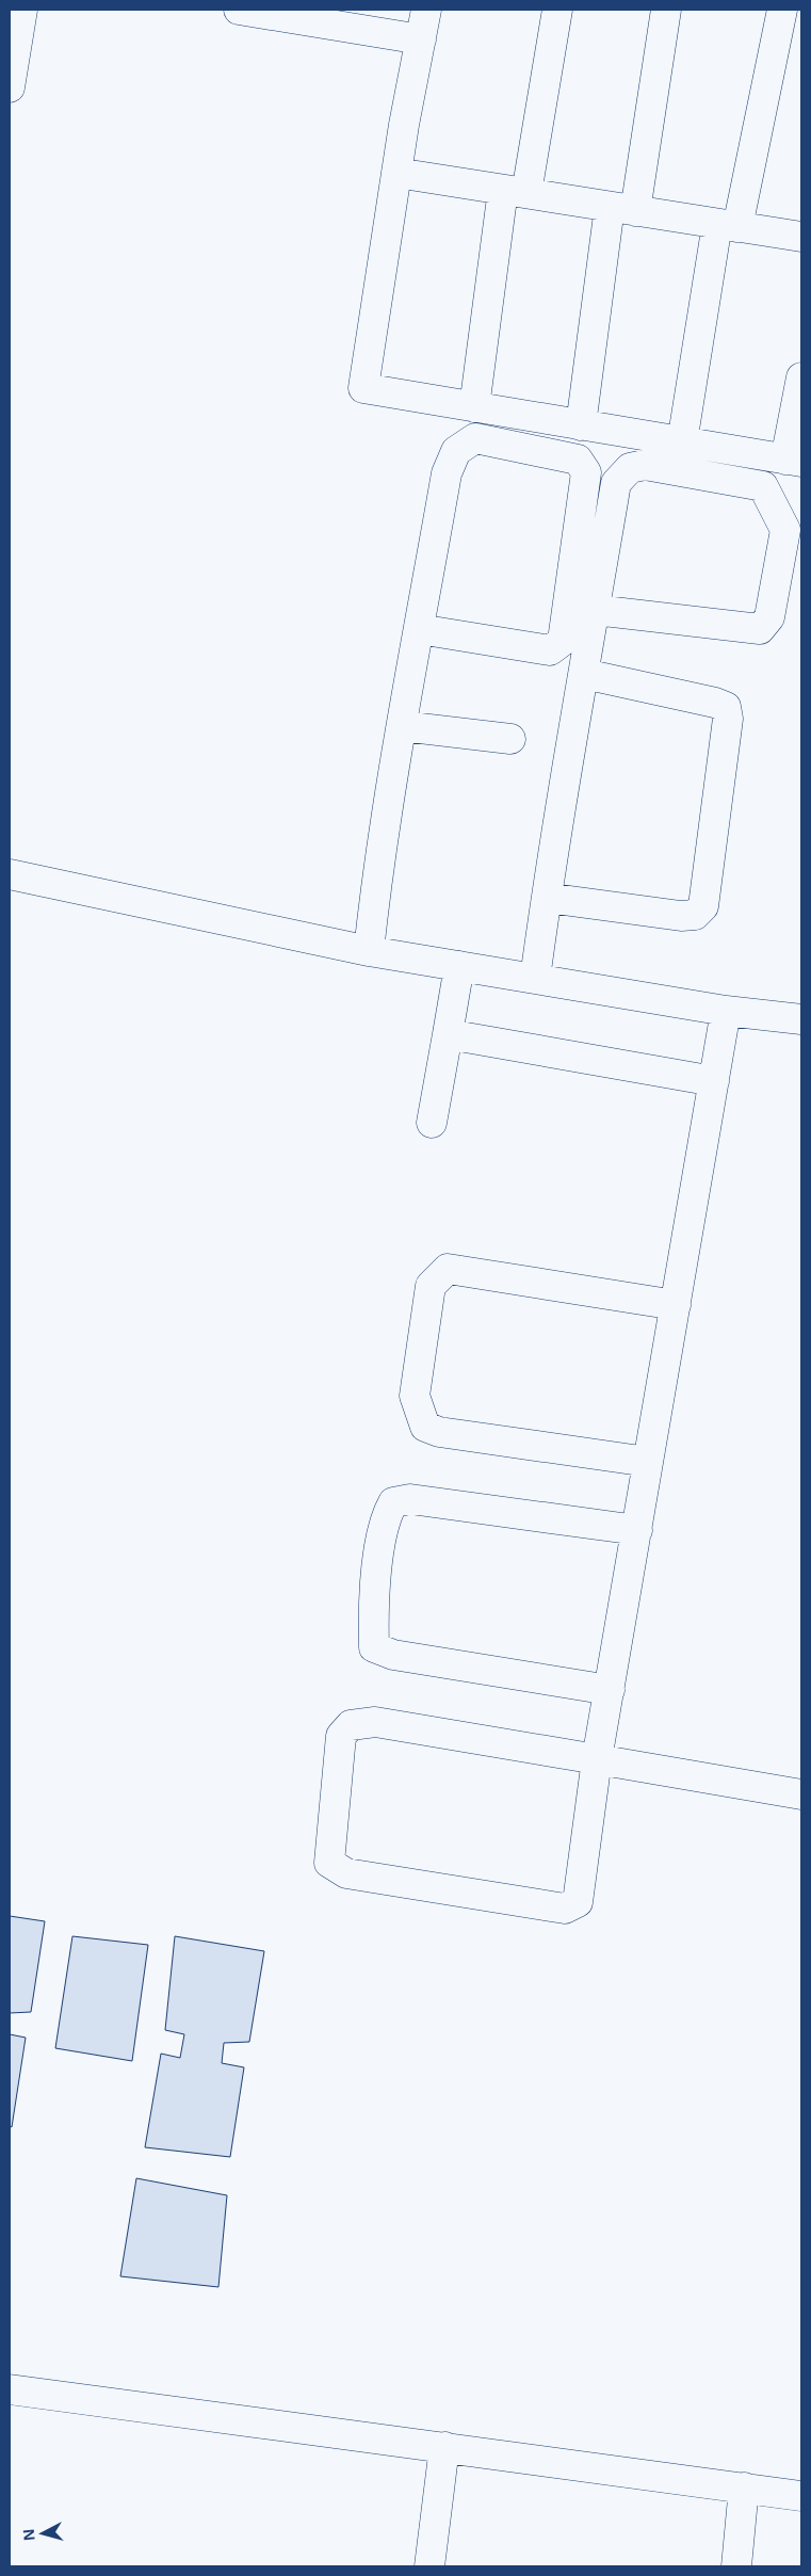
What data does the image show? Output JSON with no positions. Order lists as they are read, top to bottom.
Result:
{
  "north": "left"
}
